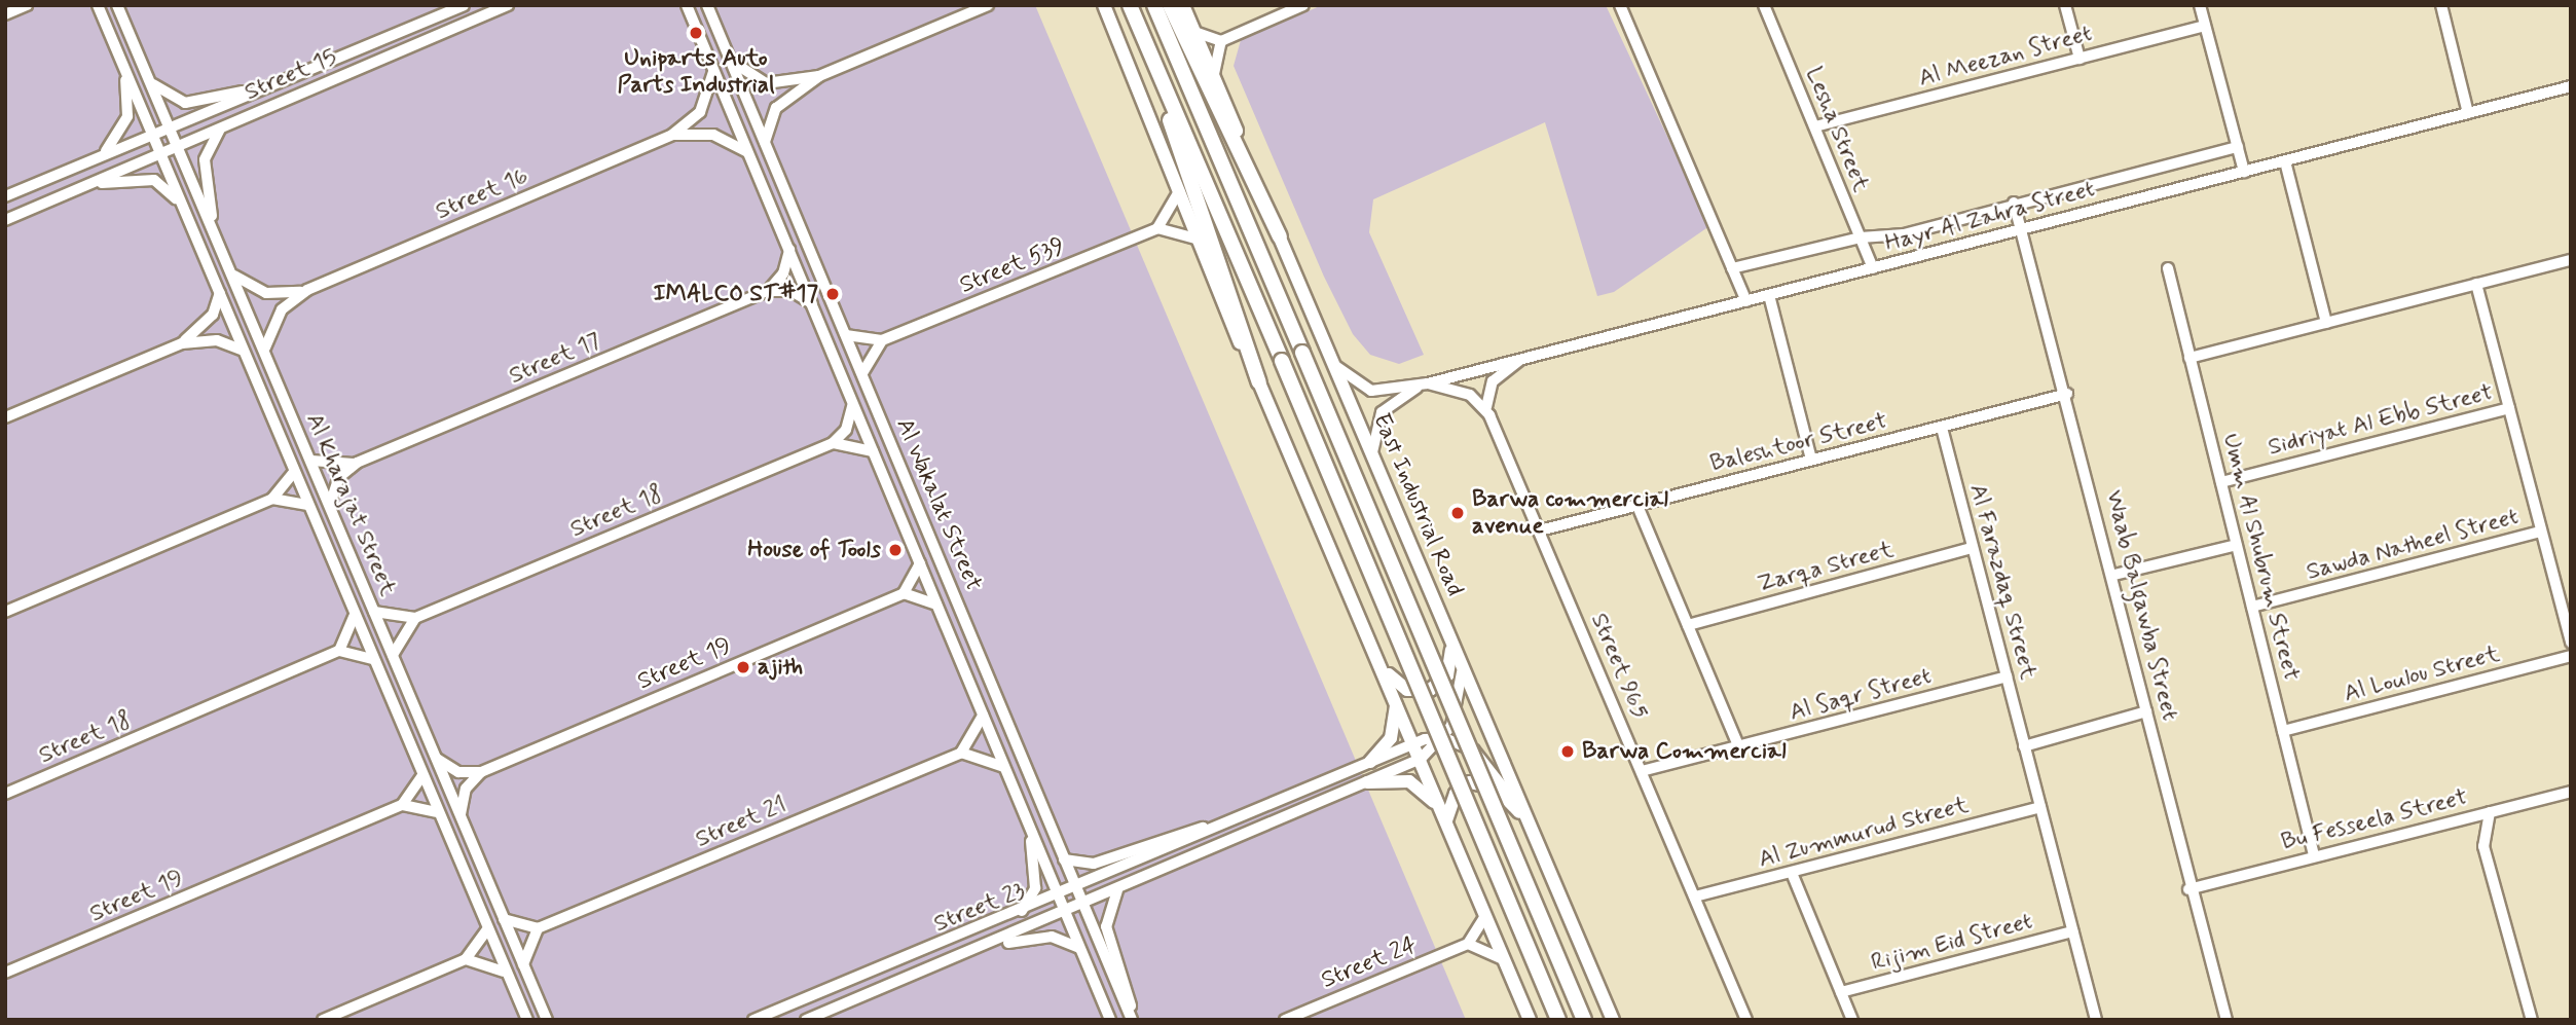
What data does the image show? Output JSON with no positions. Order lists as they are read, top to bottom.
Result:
{
  "streets": {
    "highway": ["East Industrial Road"],
    "street": [
      "Al Meezan Street",
      "Street 15",
      "Lesha Street",
      "Street 16",
      "Hayr Al Zahra Street",
      "Street 539",
      "Street 17",
      "Sidriyat Al Ebb Street",
      "Baleshtoor Street",
      "Al Kharajat Street",
      "Al Wakalat Street",
      "Street 18",
      "Sawda Natheel Street",
      "Umm Al Shubrum Street",
      "Zarqa Street",
      "Al Farazdaq Street",
      "Waab Balgawba Street",
      "Street 19",
      "Street 965",
      "Al Loulou Street",
      "Al Saqr Street",
      "Bu Fesseela Street",
      "Street 21",
      "Al Zummurud Street",
      "Street 23",
      "Rijim Eid Street",
      "Street 24"
    ]
  },
  "crossings": [
    ["Al Meezan Street", "Lesha Street"],
    ["Street 15", "Al Kharajat Street"],
    ["Lesha Street", "Hayr Al Zahra Street"],
    ["Street 16", "Al Kharajat Street"],
    ["Street 16", "Al Wakalat Street"],
    ["Hayr Al Zahra Street", "East Industrial Road"],
    ["Hayr Al Zahra Street", "Waab Balgawba Street"],
    ["Street 17", "Al Kharajat Street"],
    ["Sidriyat Al Ebb Street", "Umm Al Shubrum Street"],
    ["Baleshtoor Street", "Al Farazdaq Street"],
    ["Baleshtoor Street", "Waab Balgawba Street"],
    ["Baleshtoor Street", "Street 965"],
    ["Al Wakalat Street", "Street 23"],
    ["East Industrial Road", "Street 23"],
    ["Sawda Natheel Street", "Umm Al Shubrum Street"],
    ["Umm Al Shubrum Street", "Al Loulou Street"],
    ["Umm Al Shubrum Street", "Bu Fesseela Street"],
    ["Zarqa Street", "Al Farazdaq Street"],
    ["Al Farazdaq Street", "Al Saqr Street"],
    ["Al Farazdaq Street", "Al Zummurud Street"],
    ["Al Farazdaq Street", "Rijim Eid Street"],
    ["Waab Balgawba Street", "Bu Fesseela Street"],
    ["Street 965", "Al Saqr Street"],
    ["Street 965", "Al Zummurud Street"]
  ],
  "places": [
    "Uniparts Auto Parts Industrial",
    "IMALCO ST#17",
    "Barwa commercial avenue",
    "House of Tools",
    "ajith",
    "Barwa Commercial"
  ]
}
